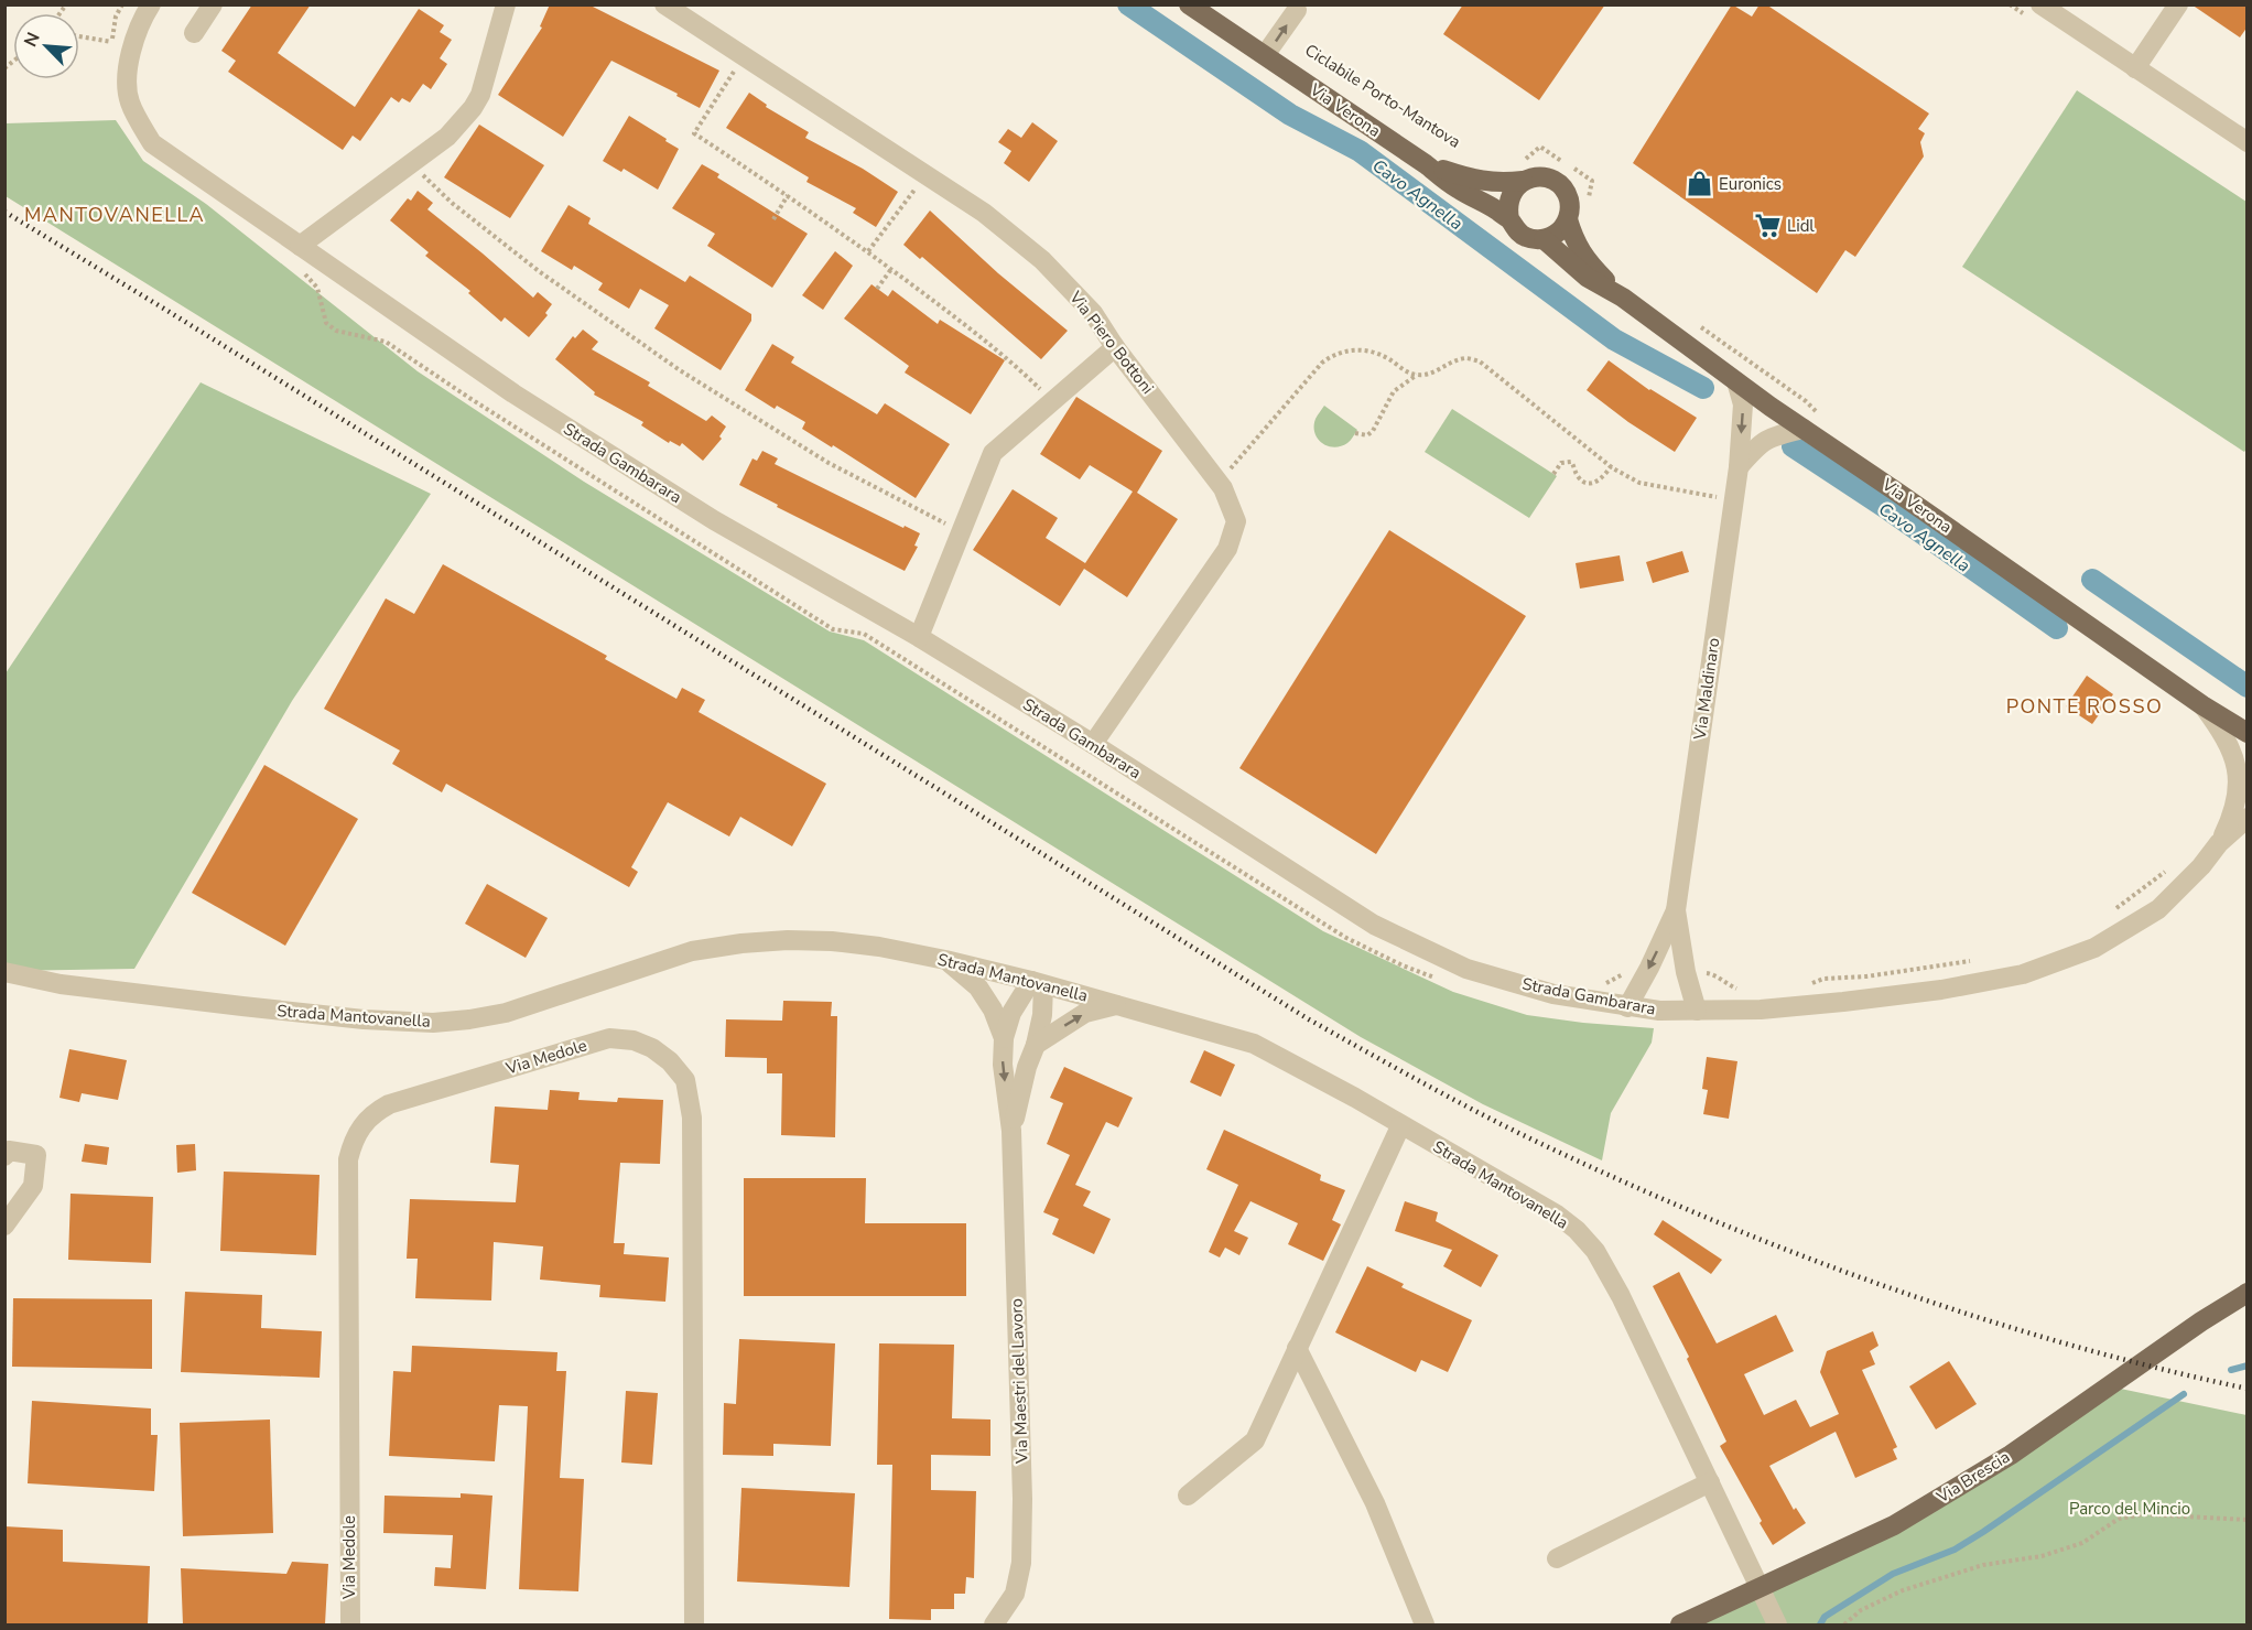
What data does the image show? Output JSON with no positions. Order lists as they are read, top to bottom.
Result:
{
  "streets": {
    "main road": ["Via Verona", "Via Brescia"],
    "street": [
      "Via Piero Bottoni",
      "Strada Gambarara",
      "Via Maldinaro",
      "Strada Mantovanella",
      "Via Medole",
      "Via Maestri del Lavoro"
    ]
  },
  "crossings": [
    ["Via Verona", "Via Maldinaro"],
    ["Via Piero Bottoni", "Strada Gambarara"],
    ["Strada Gambarara", "Via Maldinaro"],
    ["Strada Mantovanella", "Via Brescia"]
  ],
  "districts": ["MANTOVANELLA", "PONTE ROSSO"],
  "water": ["Cavo Agnella"],
  "parks": ["Parco del Mincio"],
  "places": {
    "shop": ["Euronics"],
    "supermarket": ["Lidl"]
  },
  "north": "top left"
}
